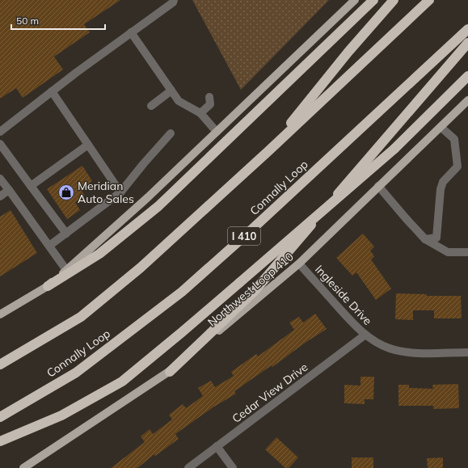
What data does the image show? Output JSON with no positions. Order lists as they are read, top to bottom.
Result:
{
  "streets": {
    "highway": ["Connally Loop", "I 410"],
    "main road": ["Northwest Loop 410"],
    "street": ["Ingleside Drive", "Cedar View Drive"]
  },
  "crossings": [
    ["Northwest Loop 410", "Ingleside Drive"],
    ["Ingleside Drive", "Cedar View Drive"]
  ],
  "places": {
    "shop": ["Meridian Auto Sales"]
  },
  "scale_bar": "50 m"
}
